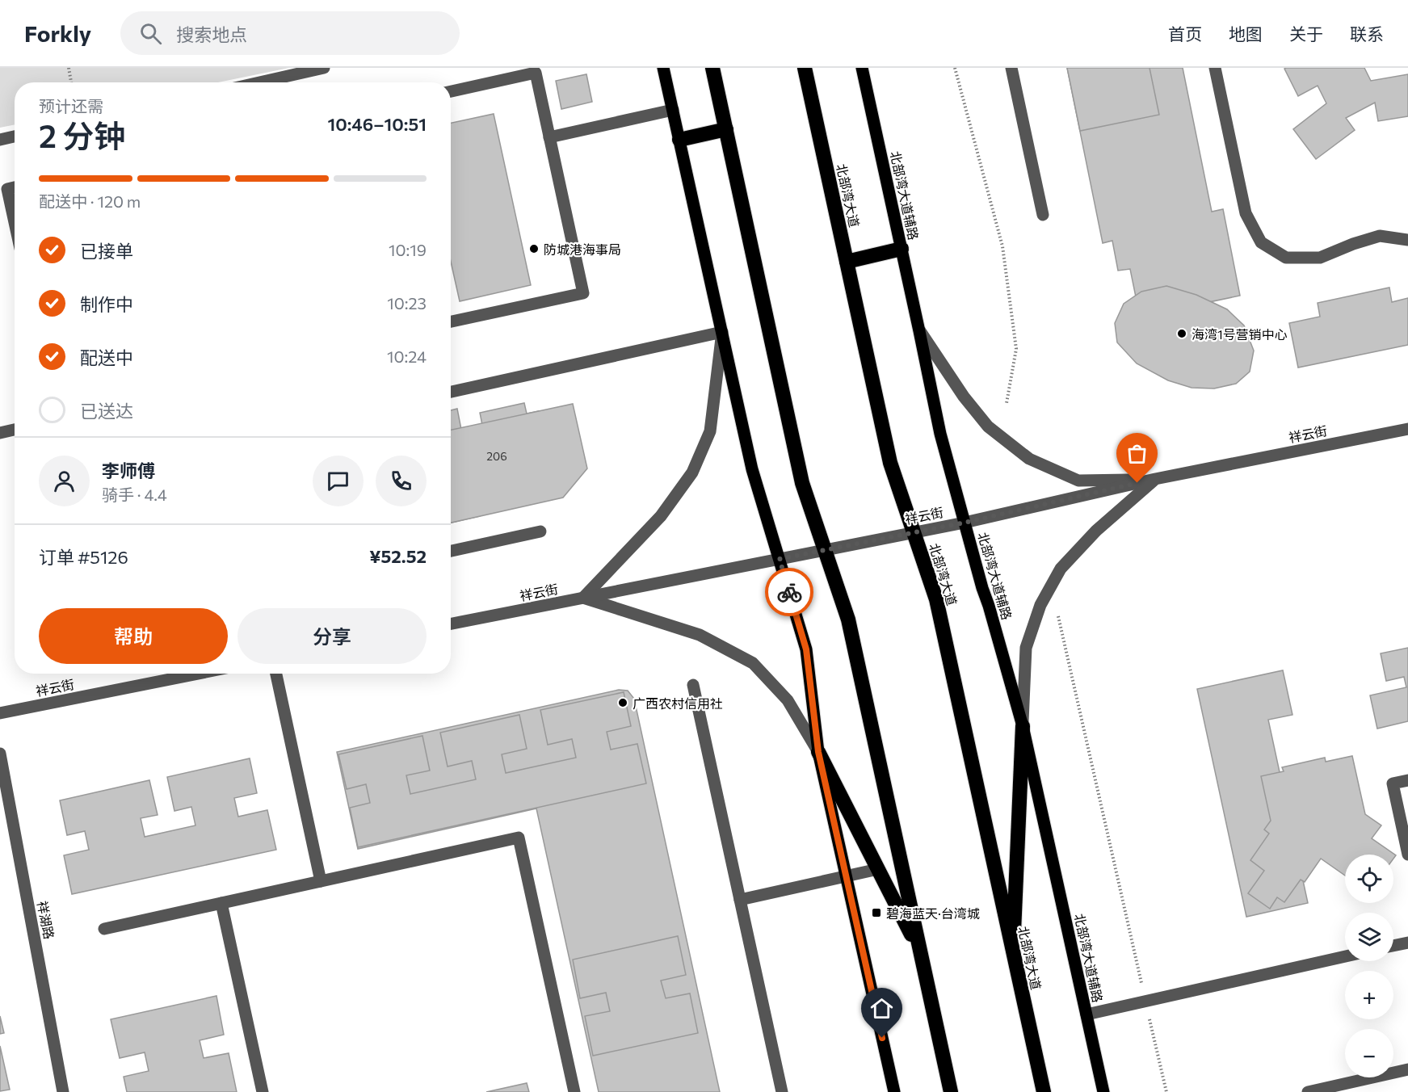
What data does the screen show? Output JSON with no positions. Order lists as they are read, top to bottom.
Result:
{
  "streets": {
    "highway": ["北部湾大道"],
    "main road": ["北部湾大道辅路"],
    "street": ["祥云街", "祥湖路"]
  },
  "crossings": [
    ["北部湾大道", "祥云街"],
    ["北部湾大道辅路", "祥云街"]
  ],
  "places": {
    "other": ["防城港海事局", "海湾1号营销中心", "广西农村信用社"],
    "transit": ["碧海蓝天·台湾城"]
  },
  "house_numbers": ["206"],
  "page": {
    "header": "Forkly",
    "search": "搜索地点",
    "nav": [
      "首页",
      "地图",
      "关于",
      "联系"
    ],
    "heading": ["2 分钟", "预计还需", "10:46–10:51"],
    "panel": [
      "李师傅",
      "骑手 · 4.4",
      "订单 #5126",
      "¥52.52"
    ],
    "bar": "配送中 · 120 m",
    "list": [
      ["已接单", "10:19"],
      ["制作中", "10:23"],
      ["配送中", "10:24"],
      "已送达"
    ],
    "buttons": ["帮助", "分享"],
    "map_buttons": ["+", "−"]
  }
}
